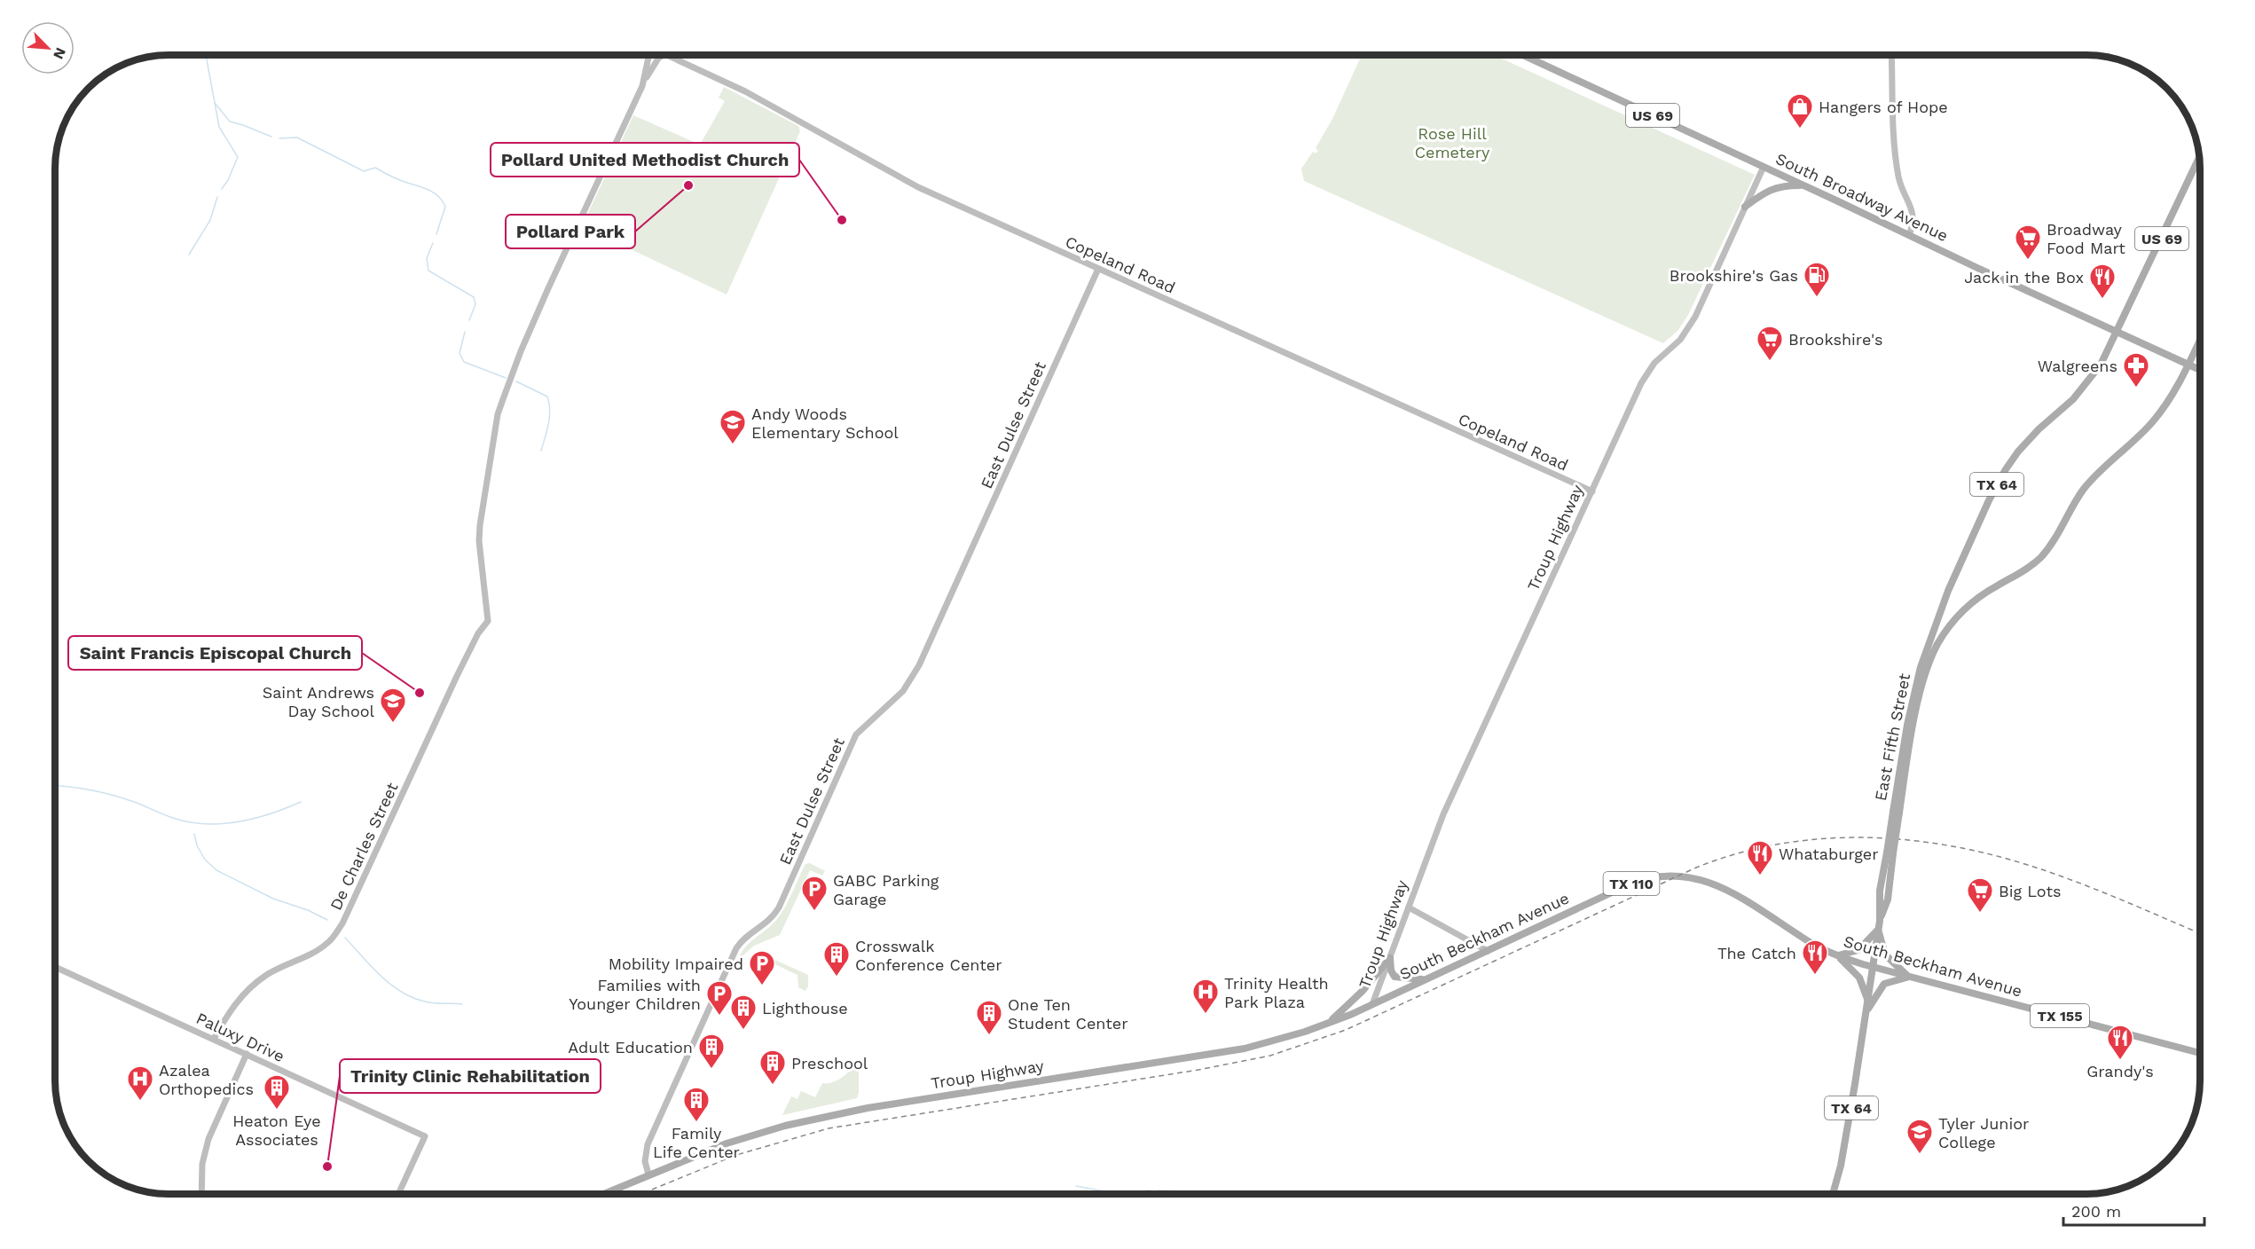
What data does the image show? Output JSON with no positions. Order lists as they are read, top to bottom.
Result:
{
  "streets": {
    "main road": [
      "US 69",
      "South Broadway Avenue",
      "TX 64",
      "Troup Highway",
      "East Fifth Street",
      "TX 110",
      "South Beckham Avenue",
      "TX 155"
    ],
    "street": [
      "Copeland Road",
      "East Dulse Street",
      "De Charles Street",
      "Paluxy Drive"
    ]
  },
  "crossings": [
    ["US 69", "South Broadway Avenue"],
    ["US 69", "East Fifth Street"],
    ["South Broadway Avenue", "Troup Highway"],
    ["South Broadway Avenue", "East Fifth Street"],
    ["Copeland Road", "East Dulse Street"],
    ["Copeland Road", "Troup Highway"],
    ["East Dulse Street", "Troup Highway"],
    ["TX 64", "East Fifth Street"],
    ["TX 64", "South Beckham Avenue"],
    ["Troup Highway", "South Beckham Avenue"],
    ["De Charles Street", "Paluxy Drive"]
  ],
  "parks": ["Rose Hill Cemetery"],
  "places": {
    "shop": ["Hangers of Hope"],
    "other": [
      "Pollard Park",
      "Pollard United Methodist Church",
      "Saint Francis Episcopal Church",
      "Trinity Clinic Rehabilitation"
    ],
    "supermarket": ["Broadway Food Mart", "Brookshire's", "Big Lots"],
    "fuel station": ["Brookshire's Gas"],
    "restaurant": [
      "Jack in the Box",
      "Whataburger",
      "The Catch",
      "Grandy's"
    ],
    "pharmacy": ["Walgreens"],
    "school or university": ["Andy Woods Elementary School", "Saint Andrews Day School", "Tyler Junior College"],
    "parking": ["GABC Parking Garage", "Mobility Impaired", "Families with Younger Children"],
    "building": [
      "Crosswalk Conference Center",
      "Lighthouse",
      "One Ten Student Center",
      "Adult Education",
      "Preschool",
      "Heaton Eye Associates",
      "Family Life Center"
    ],
    "hospital": ["Trinity Health Park Plaza", "Azalea Orthopedics"]
  },
  "scale_bar": "200 m",
  "north": "bottom right"
}
